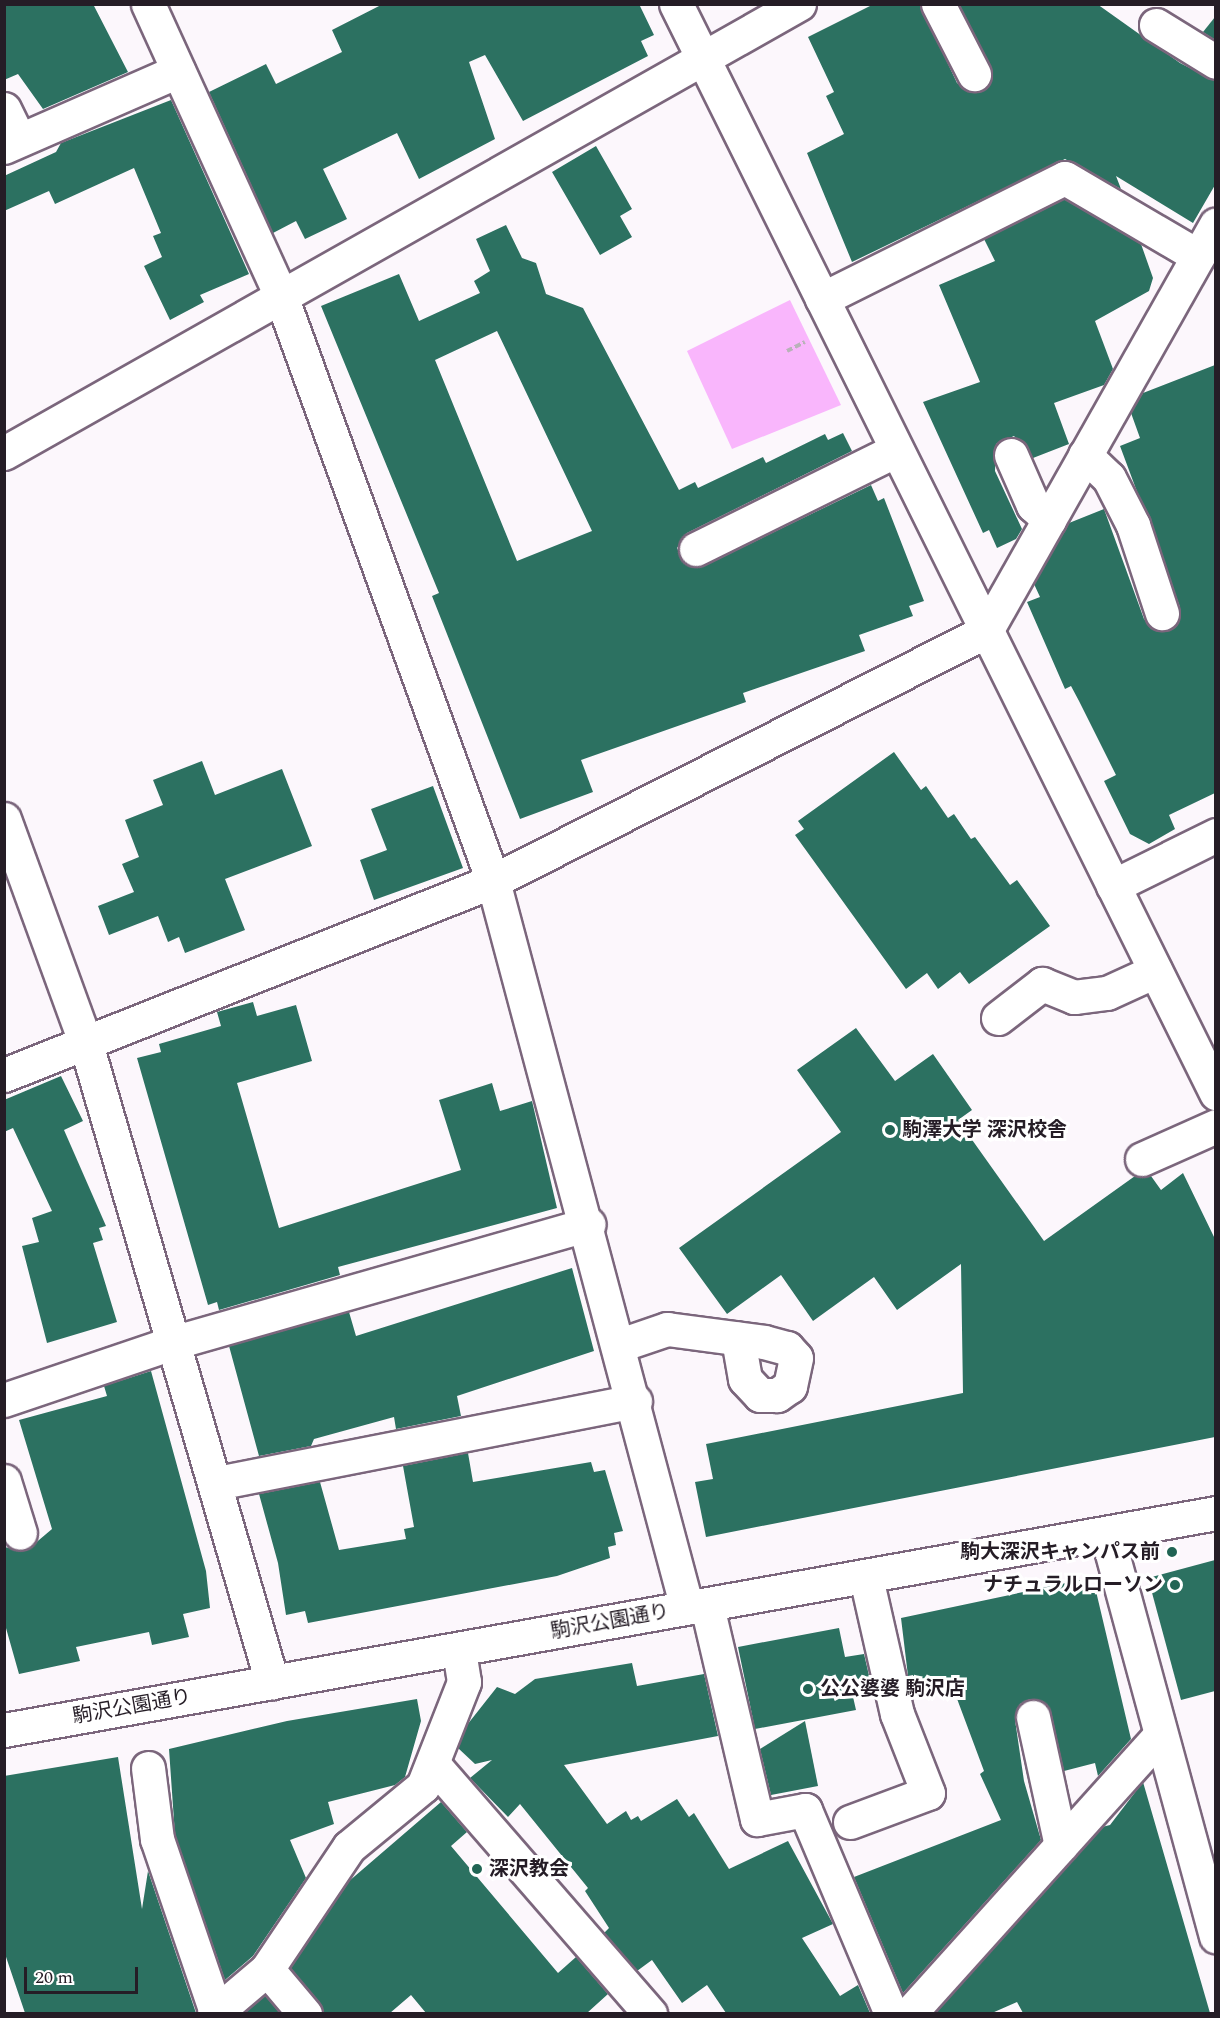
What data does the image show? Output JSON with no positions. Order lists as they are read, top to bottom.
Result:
{
  "streets": {
    "street": ["駒沢公園通り"]
  },
  "places": [
    "駒澤大学 深沢校舎",
    "駒大深沢キャンパス前",
    "ナチュラルローソン",
    "公公婆婆 駒沢店",
    "深沢教会"
  ],
  "scale_bar": "20 m"
}
